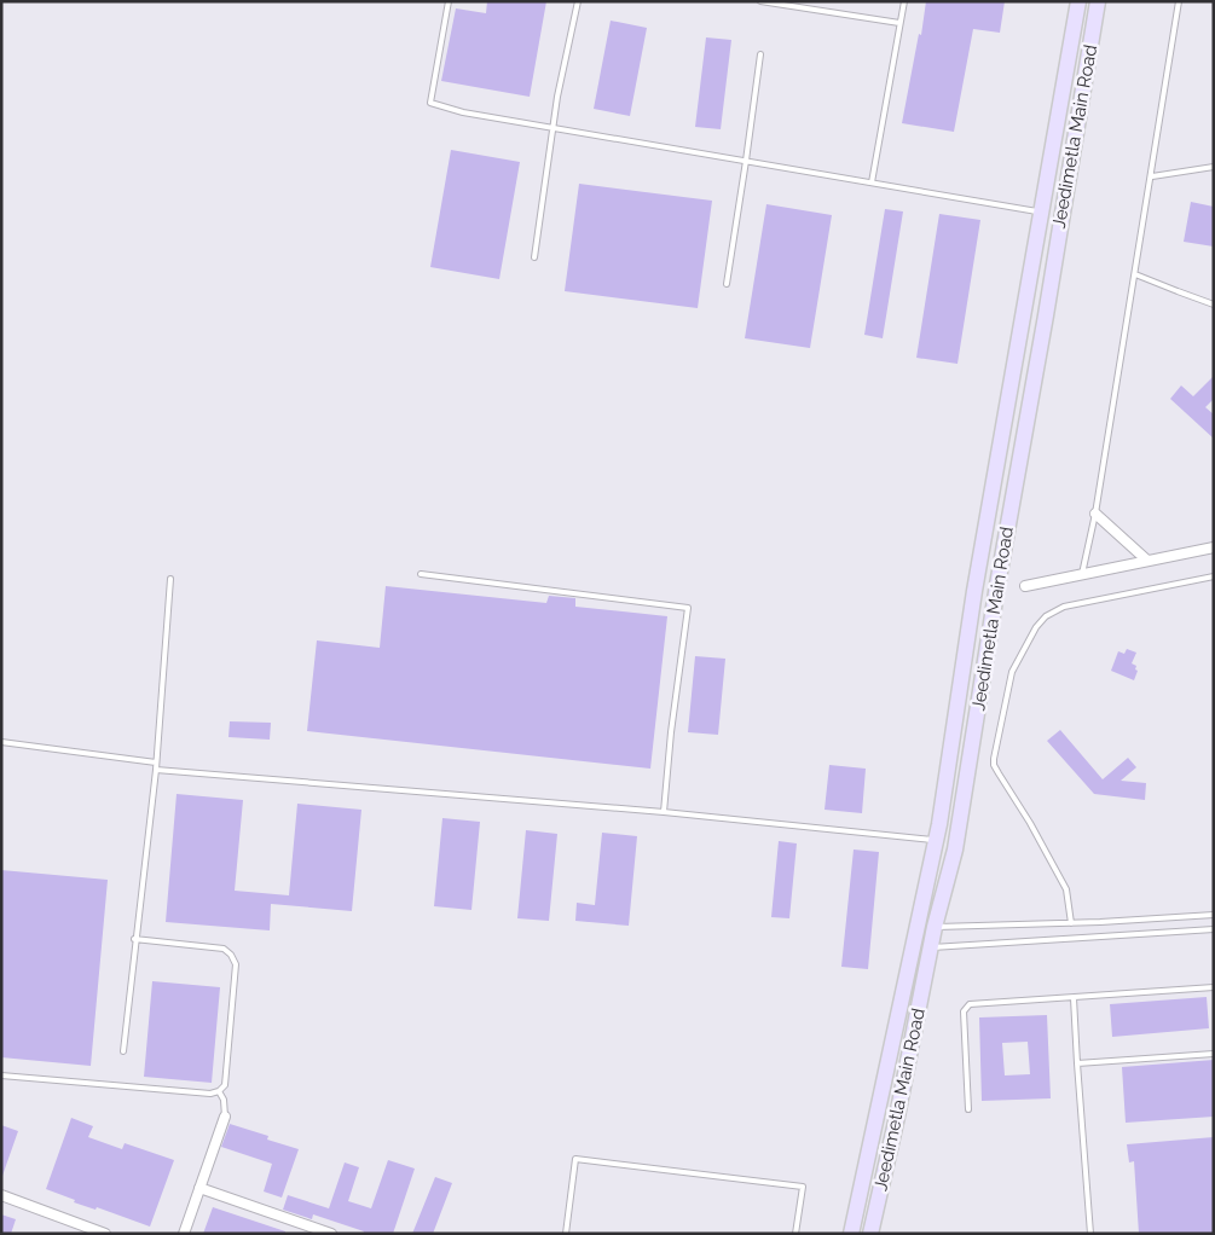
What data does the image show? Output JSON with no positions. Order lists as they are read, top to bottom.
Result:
{
  "streets": {
    "main road": ["Jeedimetla Main Road"]
  }
}
